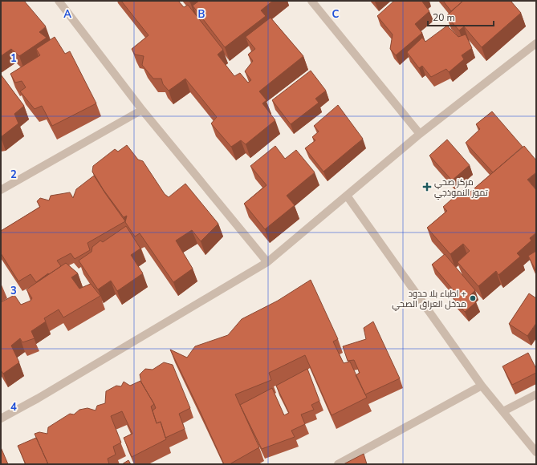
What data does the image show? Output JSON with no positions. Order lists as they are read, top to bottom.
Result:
{
  "places": {
    "health": ["مركز صحي تموز النموذجي"],
    "other": ["اطباء بلا حدود + مدخل العراق الصحي"]
  },
  "scale_bar": "20 m",
  "grid": {
    "columns": ["A", "B", "C"],
    "rows": [
      "1",
      "2",
      "3",
      "4"
    ]
  }
}
